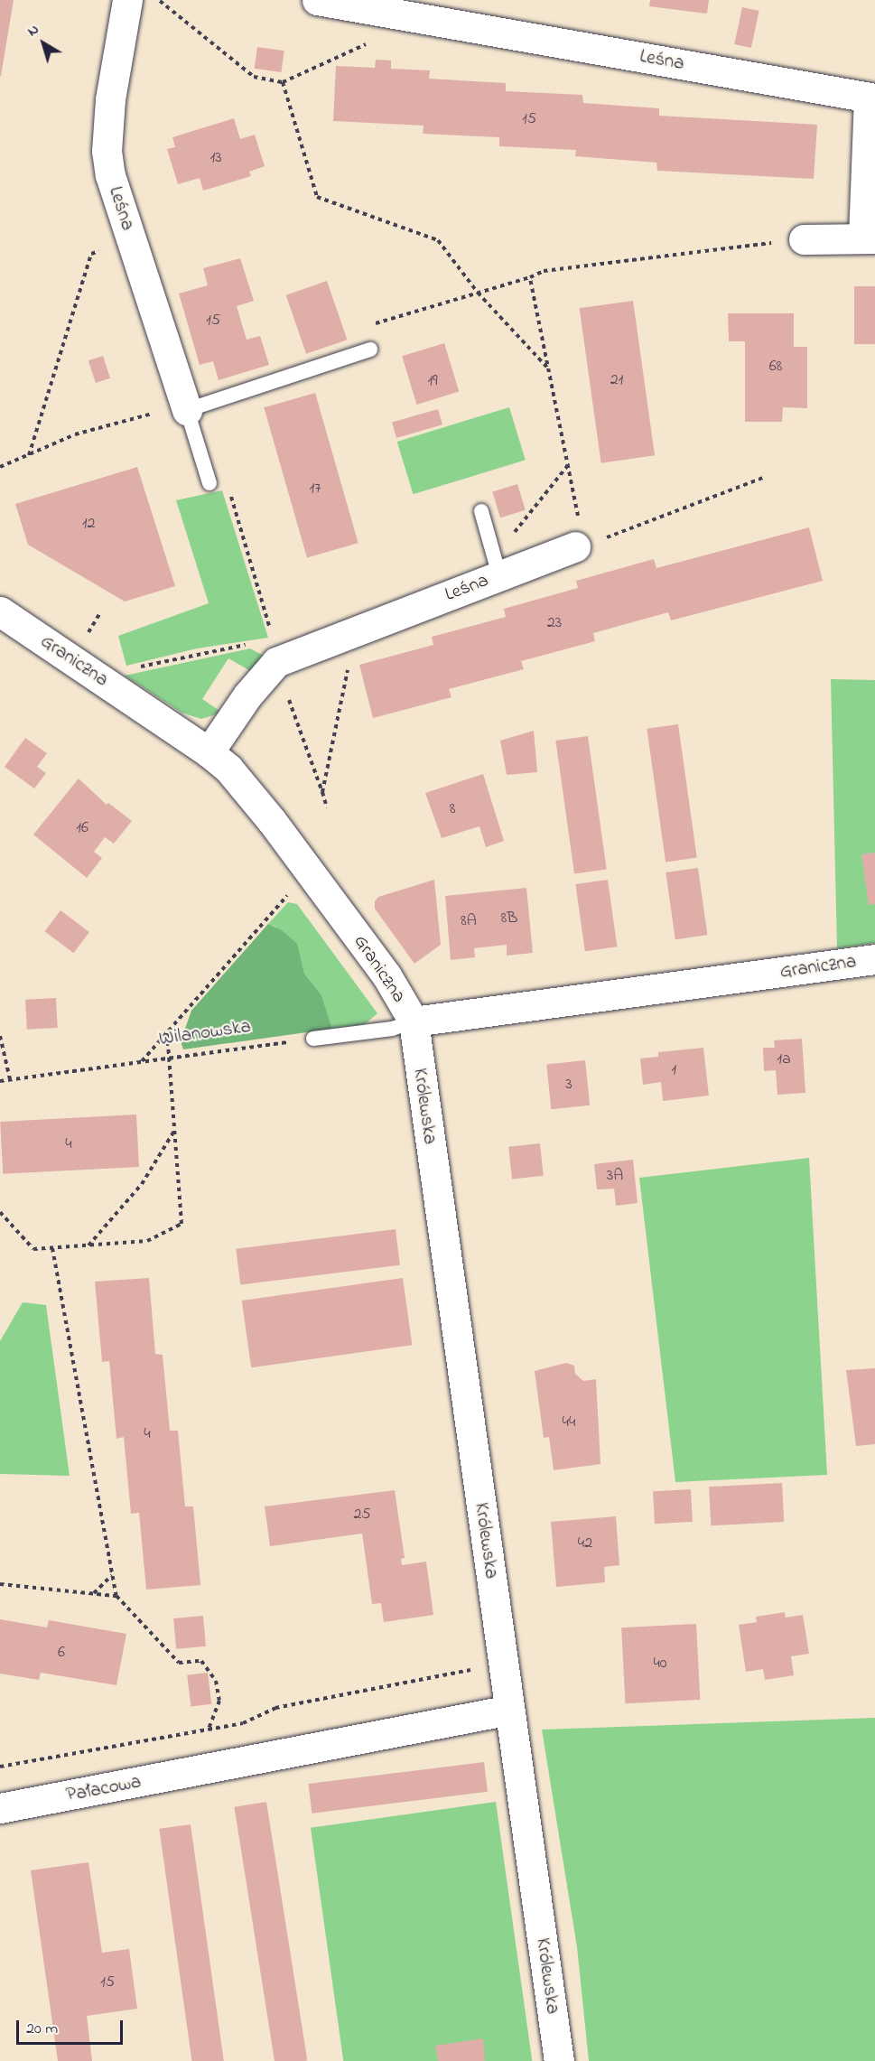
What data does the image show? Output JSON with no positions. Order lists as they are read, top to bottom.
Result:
{
  "streets": {
    "street": [
      "Leśna",
      "Graniczna",
      "Królewska",
      "Pałacowa"
    ],
    "path": ["Wilanowska"]
  },
  "crossings": [
    ["Leśna", "Graniczna"],
    ["Graniczna", "Królewska"],
    ["Królewska", "Pałacowa"]
  ],
  "house_numbers": [
    "15",
    "13",
    "15",
    "68",
    "21",
    "19",
    "17",
    "12",
    "23",
    "8",
    "16",
    "8B",
    "8A",
    "1a",
    "1",
    "3",
    "4",
    "3A",
    "44",
    "4",
    "25",
    "42",
    "6",
    "40",
    "15"
  ],
  "scale_bar": "20 m",
  "north": "top left"
}
